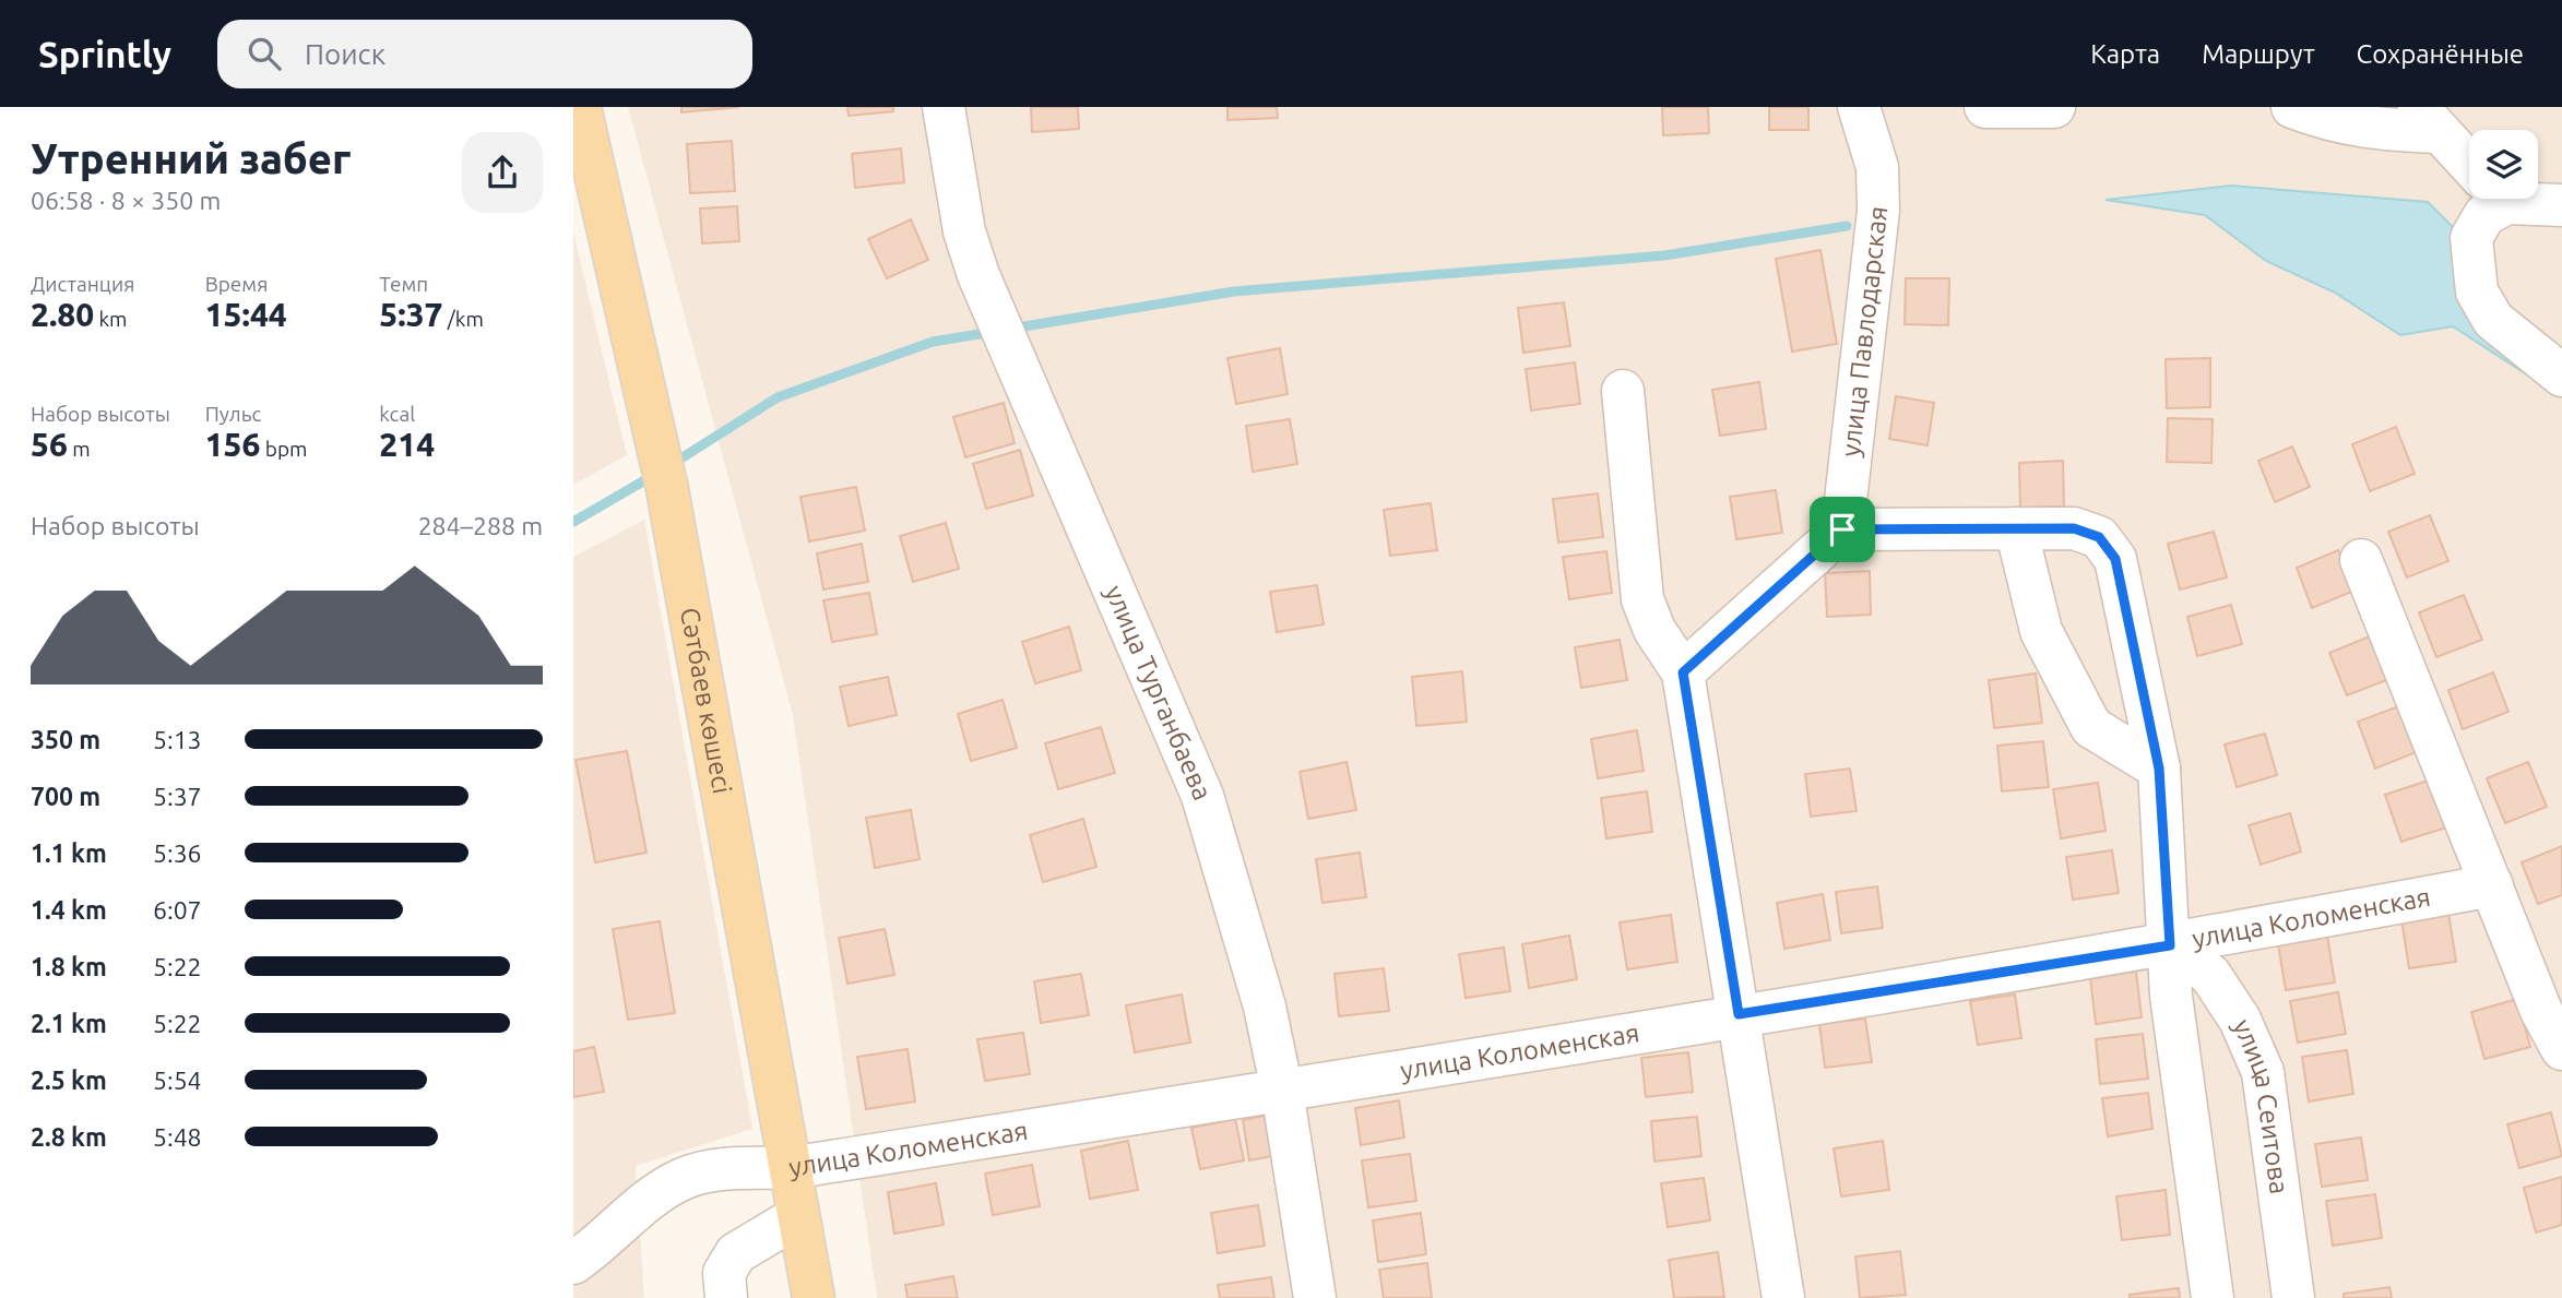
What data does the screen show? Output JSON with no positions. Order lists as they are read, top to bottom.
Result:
{
  "streets": {
    "main road": ["Сәтбаев көшесі"],
    "street": [
      "улица Павлодарская",
      "улица Турганбаева",
      "улица Коломенская",
      "улица Сеитова"
    ]
  },
  "crossings": [
    ["улица Турганбаева", "улица Коломенская"],
    ["Сәтбаев көшесі", "улица Коломенская"],
    ["улица Коломенская", "улица Сеитова"]
  ],
  "page": {
    "header": "Sprintly",
    "search": "Поиск",
    "nav": ["Карта", "Маршрут", "Сохранённые"],
    "heading": ["Утренний забег", "06:58 · 8 × 350 m"],
    "stats": [
      ["Дистанция", "2.80 km"],
      ["Время", "15:44"],
      ["Темп", "5:37 /km"],
      ["Набор высоты", "56 m"],
      ["Пульс", "156 bpm"],
      ["kcal", "214"]
    ],
    "chart": ["Набор высоты", "284–288 m"],
    "list": [
      {
        "name": "350 m",
        "note": "5:13"
      },
      {
        "name": "700 m",
        "note": "5:37"
      },
      {
        "name": "1.1 km",
        "note": "5:36"
      },
      {
        "name": "1.4 km",
        "note": "6:07"
      },
      {
        "name": "1.8 km",
        "note": "5:22"
      },
      {
        "name": "2.1 km",
        "note": "5:22"
      },
      {
        "name": "2.5 km",
        "note": "5:54"
      },
      {
        "name": "2.8 km",
        "note": "5:48"
      }
    ]
  }
}
